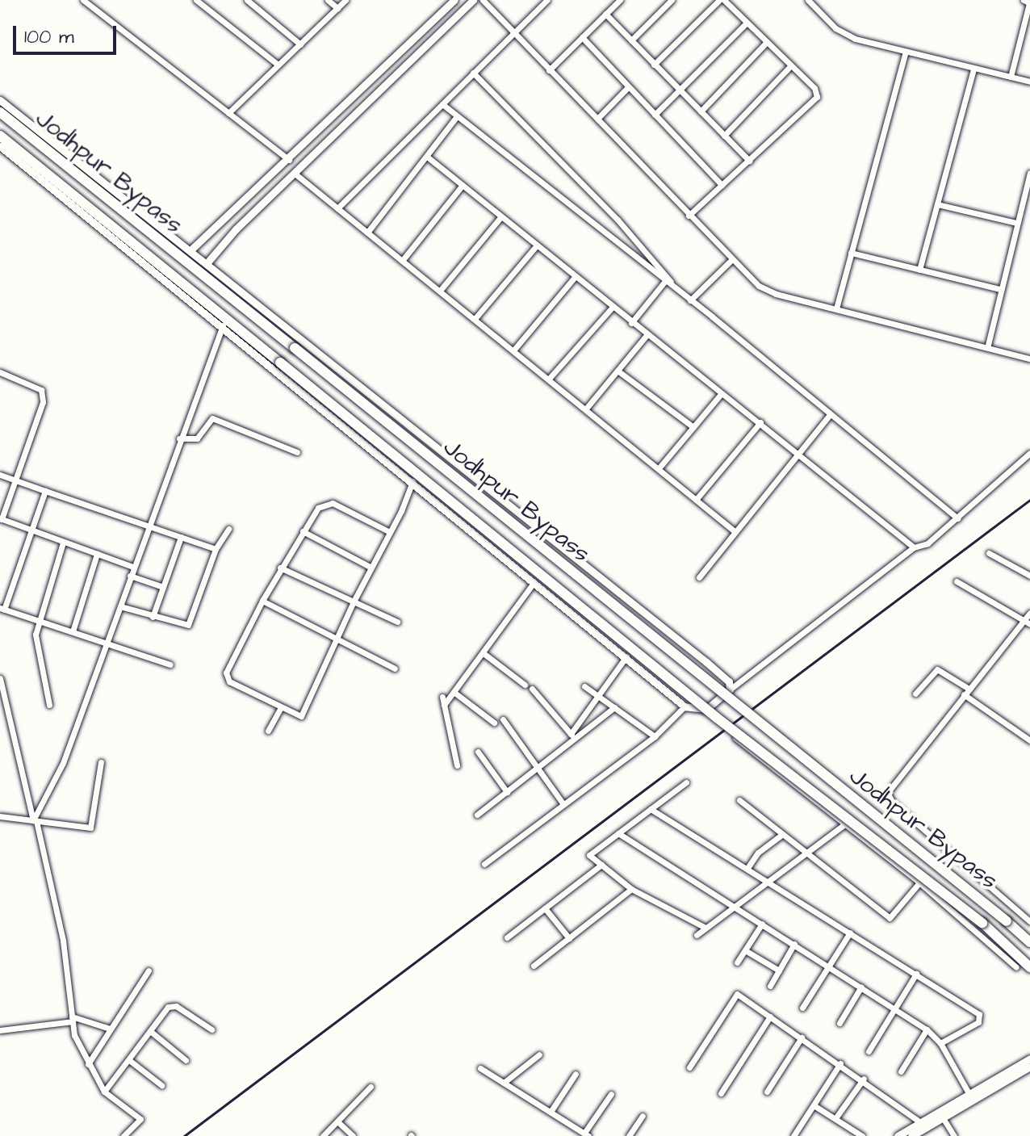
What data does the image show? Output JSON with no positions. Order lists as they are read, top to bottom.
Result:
{
  "streets": {
    "highway": ["Jodhpur Bypass"]
  },
  "scale_bar": "100 m"
}
